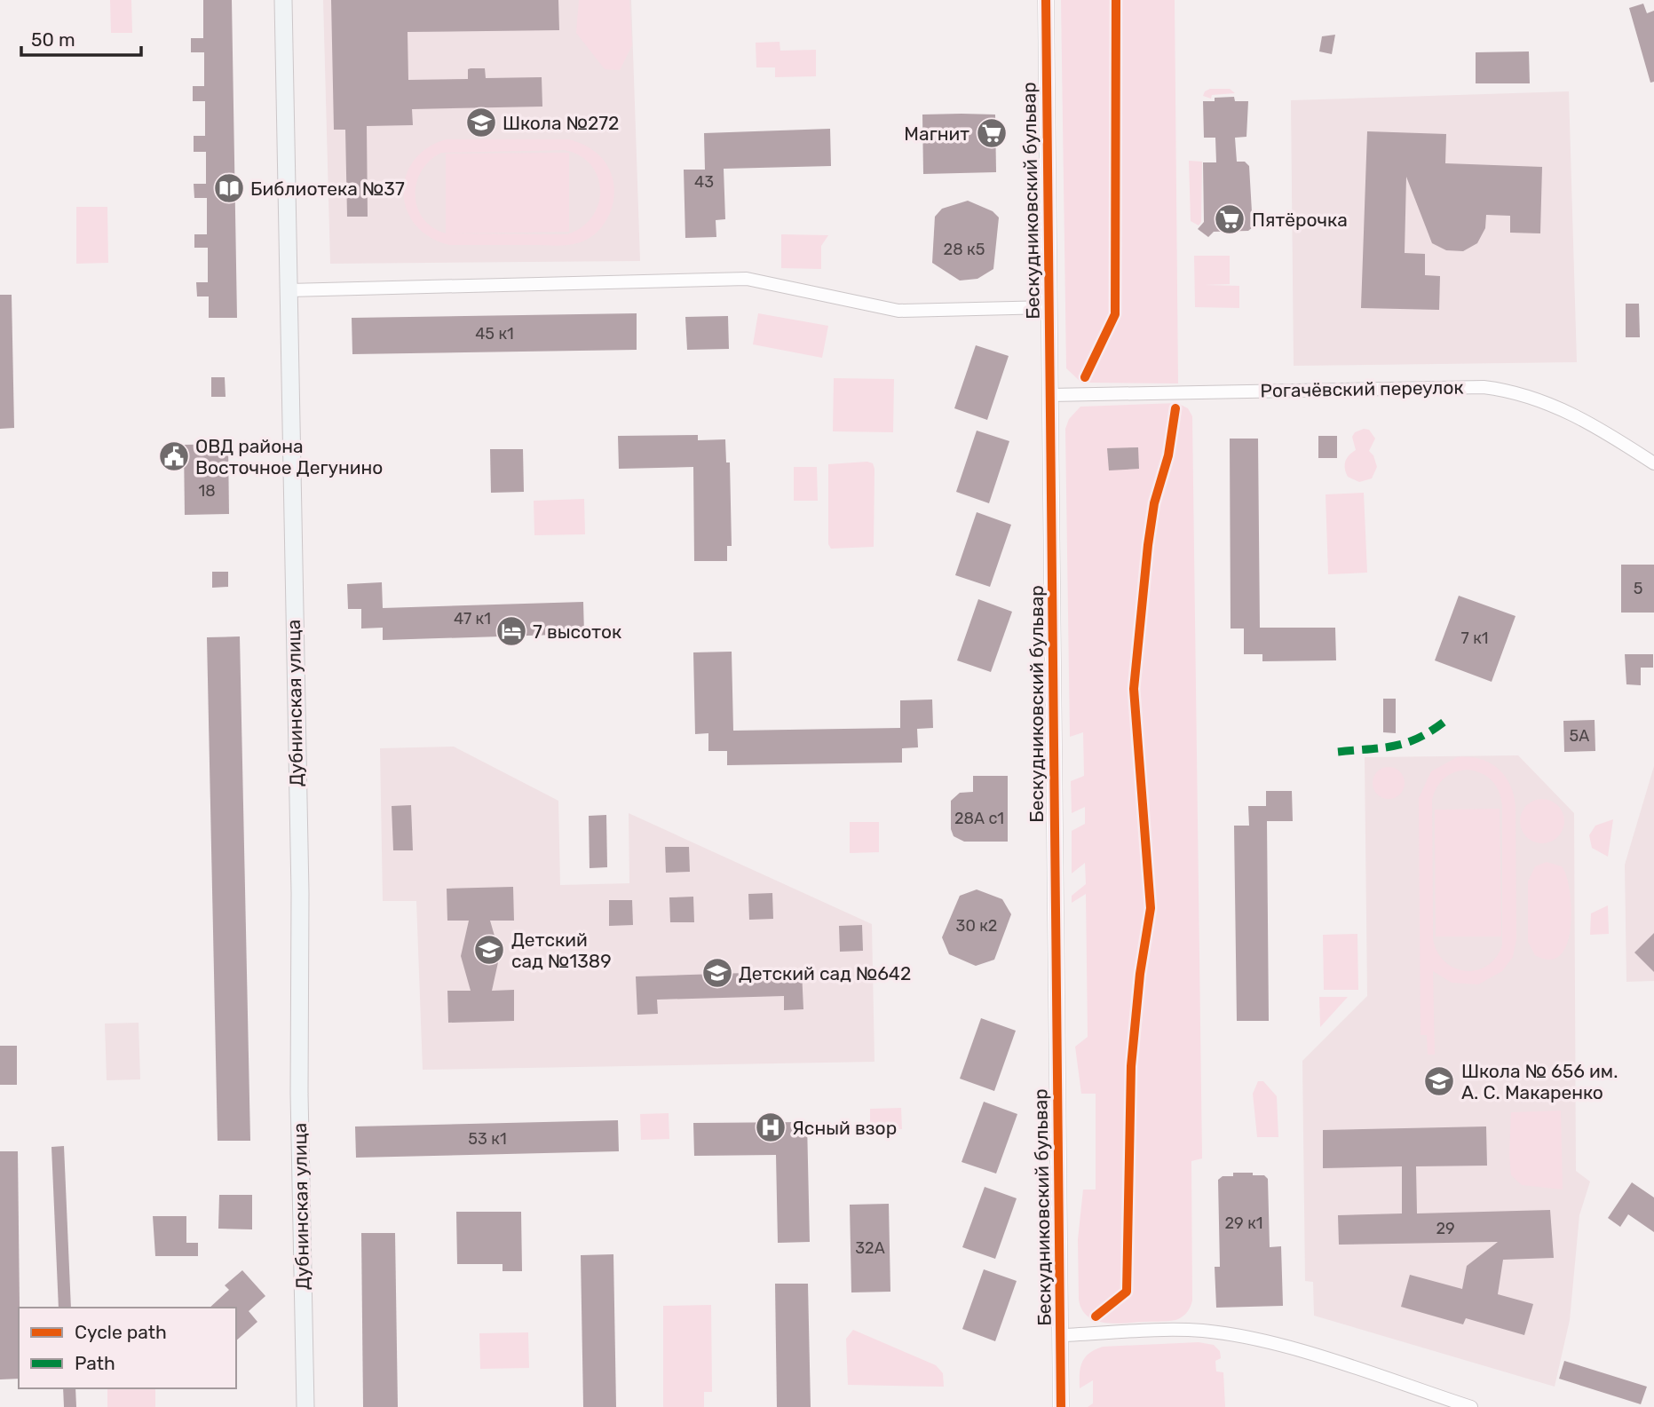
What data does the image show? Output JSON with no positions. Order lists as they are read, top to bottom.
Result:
{
  "streets": {
    "main road": ["Дубнинская улица"],
    "street": ["Бескудниковский бульвар", "Рогачёвский переулок"]
  },
  "crossings": [
    ["Бескудниковский бульвар", "Рогачёвский переулок"]
  ],
  "places": {
    "school or university": [
      "Школа №272",
      "Детский сад №1389",
      "Детский сад №642",
      "Школа № 656 им. А. С. Макаренко"
    ],
    "supermarket": ["Магнит", "Пятёрочка"],
    "library": ["Библиотека №37"],
    "public building": ["ОВД района Восточное Дегунино"],
    "hotel": ["7 высоток"],
    "hospital": ["Ясный взор"]
  },
  "house_numbers": [
    "43",
    "28 к5",
    "45 к1",
    "18",
    "5",
    "47 к1",
    "7 к1",
    "5А",
    "28А с1",
    "30 к2",
    "53 к1",
    "29 к1",
    "29",
    "32А"
  ],
  "legend": ["Cycle path", "Path"],
  "scale_bar": "50 m"
}
